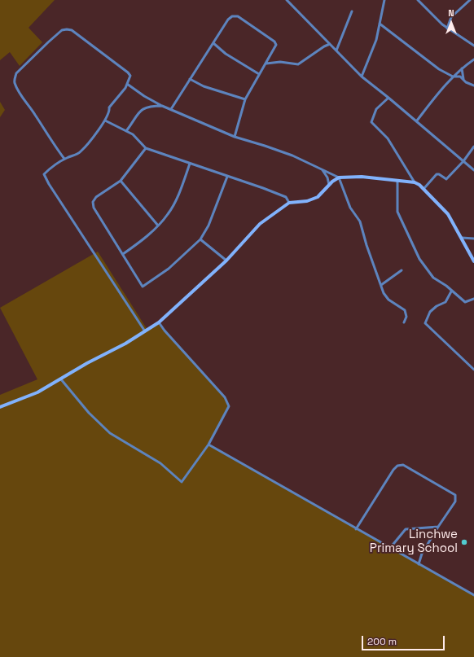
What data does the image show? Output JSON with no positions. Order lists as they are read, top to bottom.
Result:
{
  "places": ["Linchwe Primary School"],
  "scale_bar": "200 m",
  "north": "top"
}
